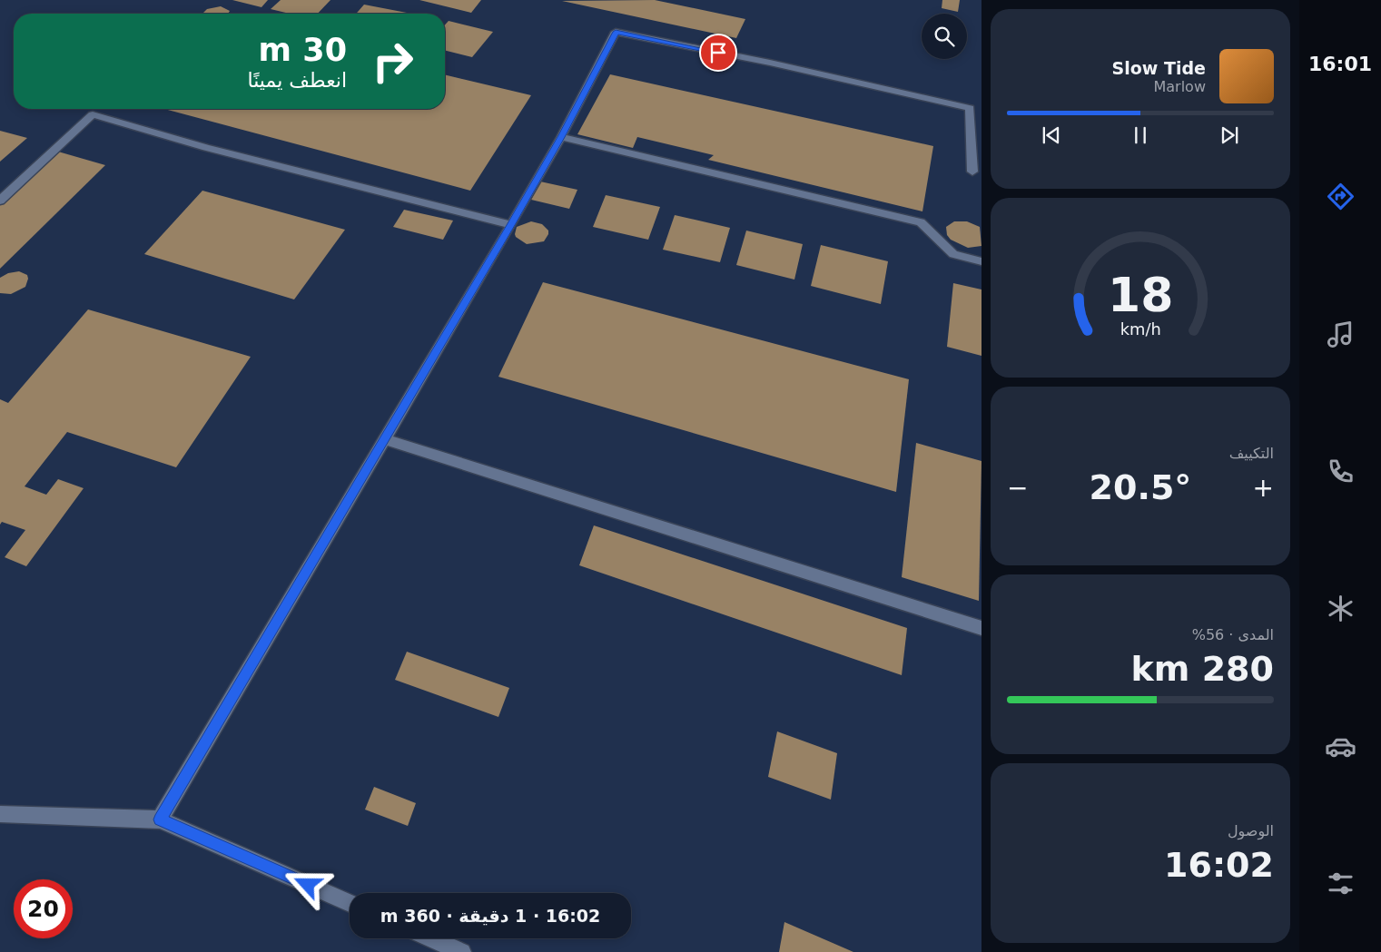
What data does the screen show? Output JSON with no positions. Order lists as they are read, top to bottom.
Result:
{
  "page": {
    "tabs": "16:01",
    "turn": ["30 m", "انعطف يمينًا"],
    "song": ["Slow Tide", "Marlow"],
    "tile": [
      "التكييف",
      ["المدى · 56%", "280 km"],
      ["الوصول", "16:02"]
    ],
    "heat": ["−", "20.5°", "+"],
    "limit": "20",
    "trip": "16:02 · 1 دقيقة · 360 m",
    "gauge": ["18", "km/h"]
  }
}
